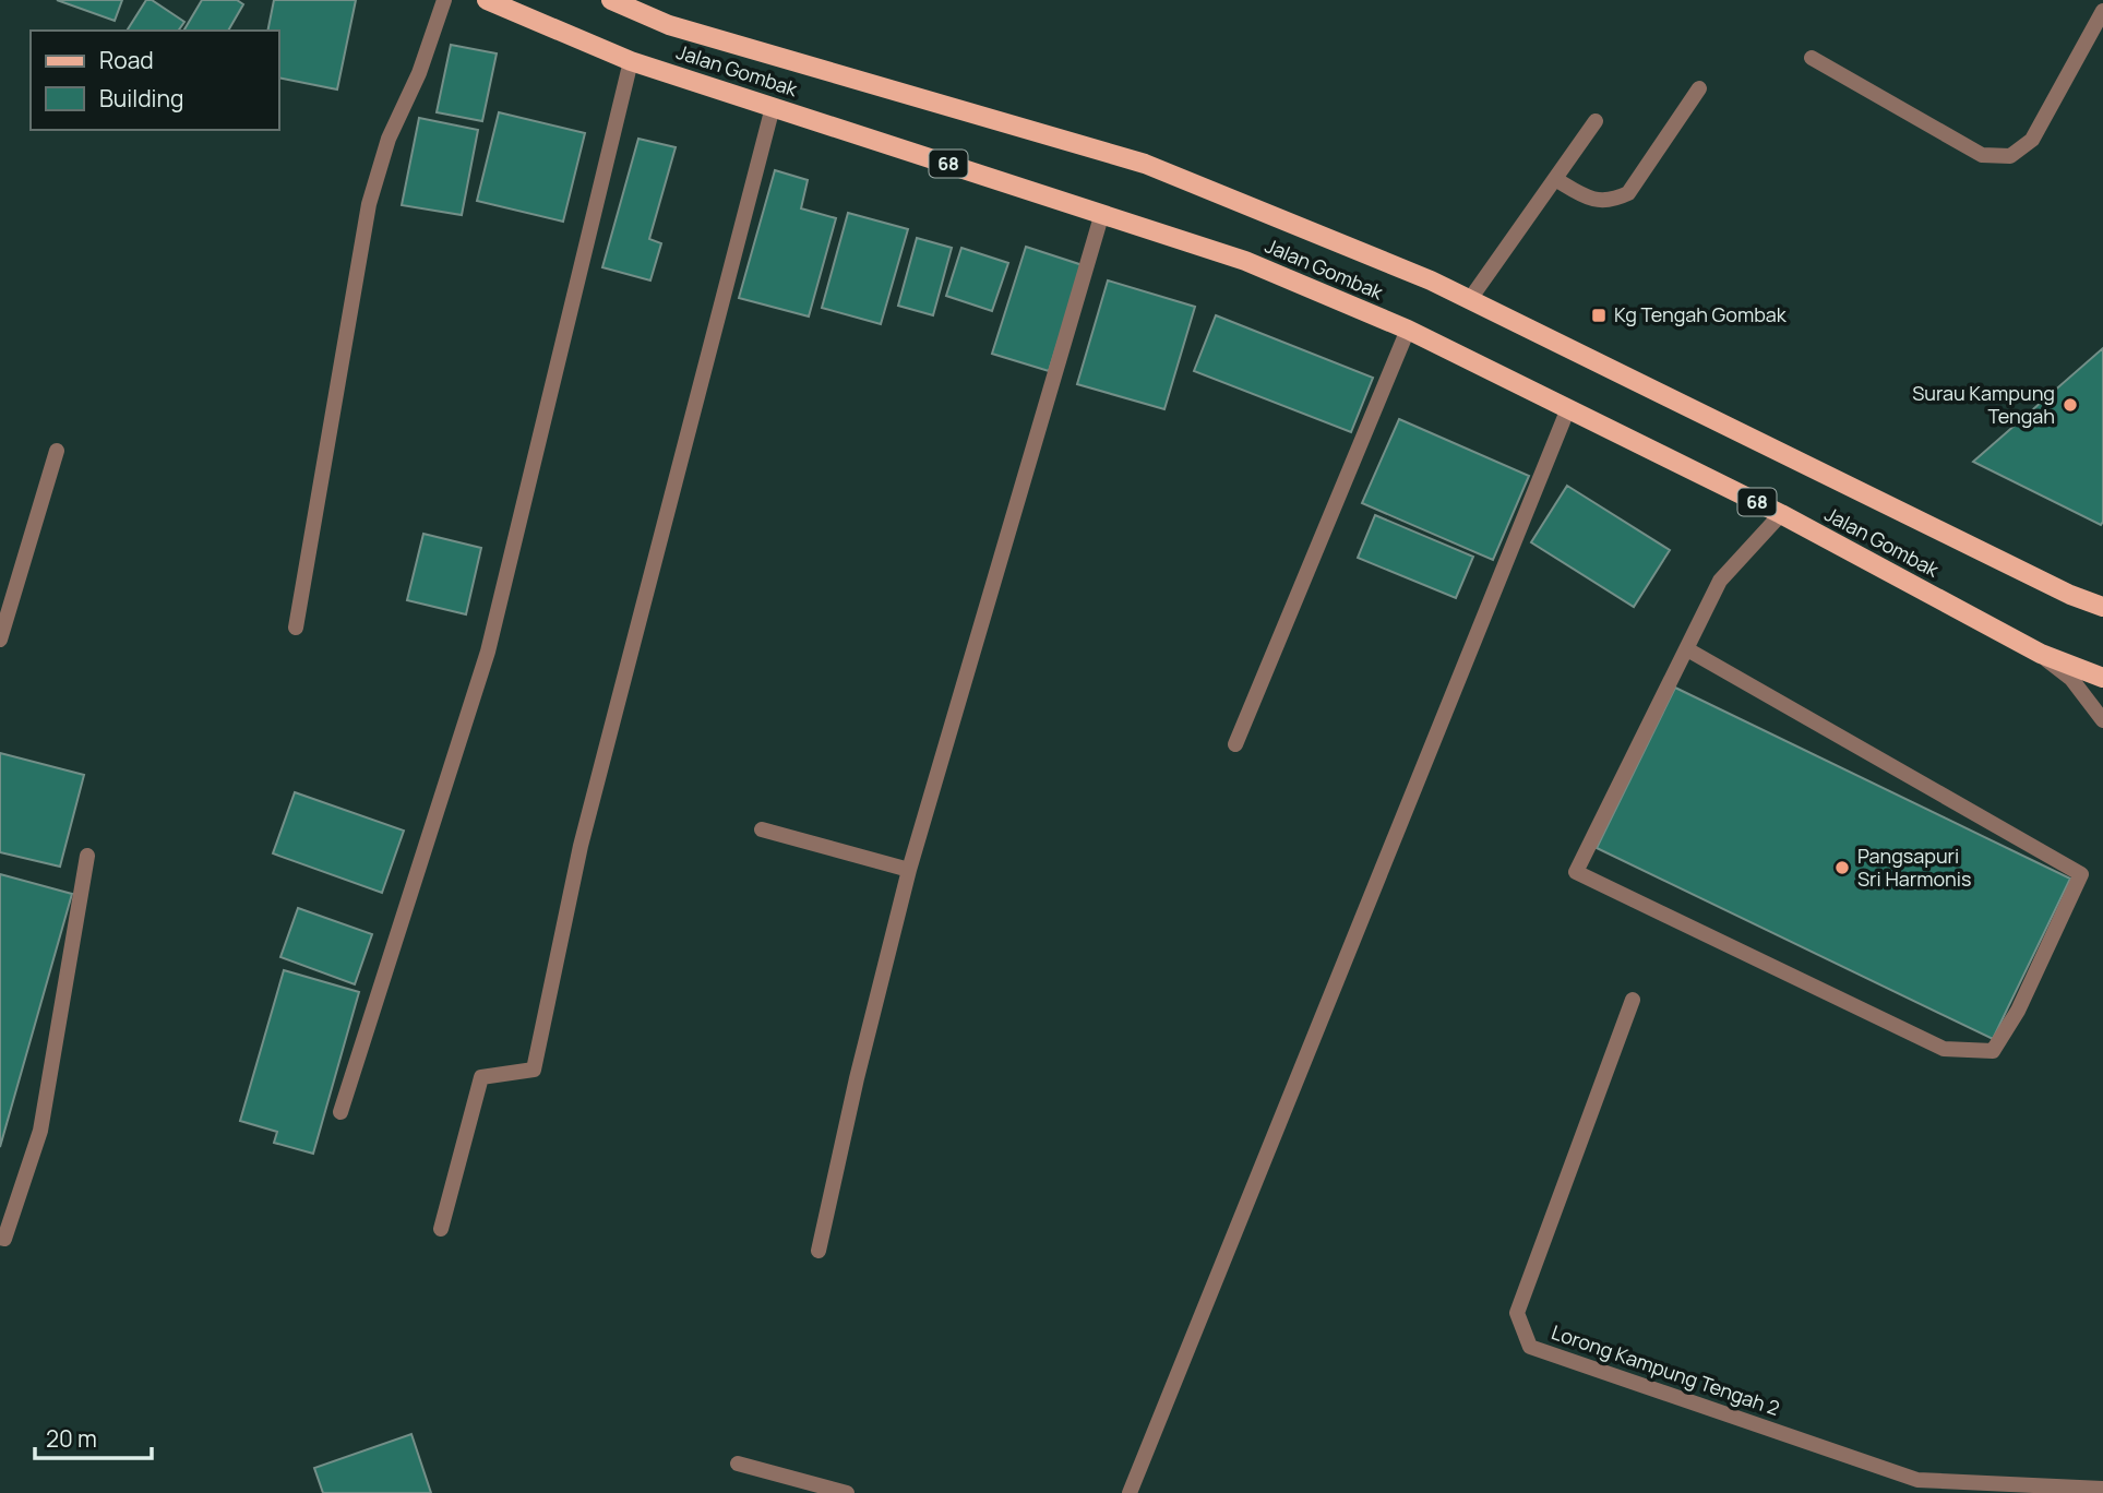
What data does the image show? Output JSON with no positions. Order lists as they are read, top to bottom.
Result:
{
  "streets": {
    "main road": ["Jalan Gombak", "68"],
    "street": ["Lorong Kampung Tengah 2"]
  },
  "places": {
    "transit": ["Kg Tengah Gombak"],
    "other": ["Surau Kampung Tengah", "Pangsapuri Sri Harmonis"]
  },
  "legend": ["Road", "Building"],
  "scale_bar": "20 m"
}
